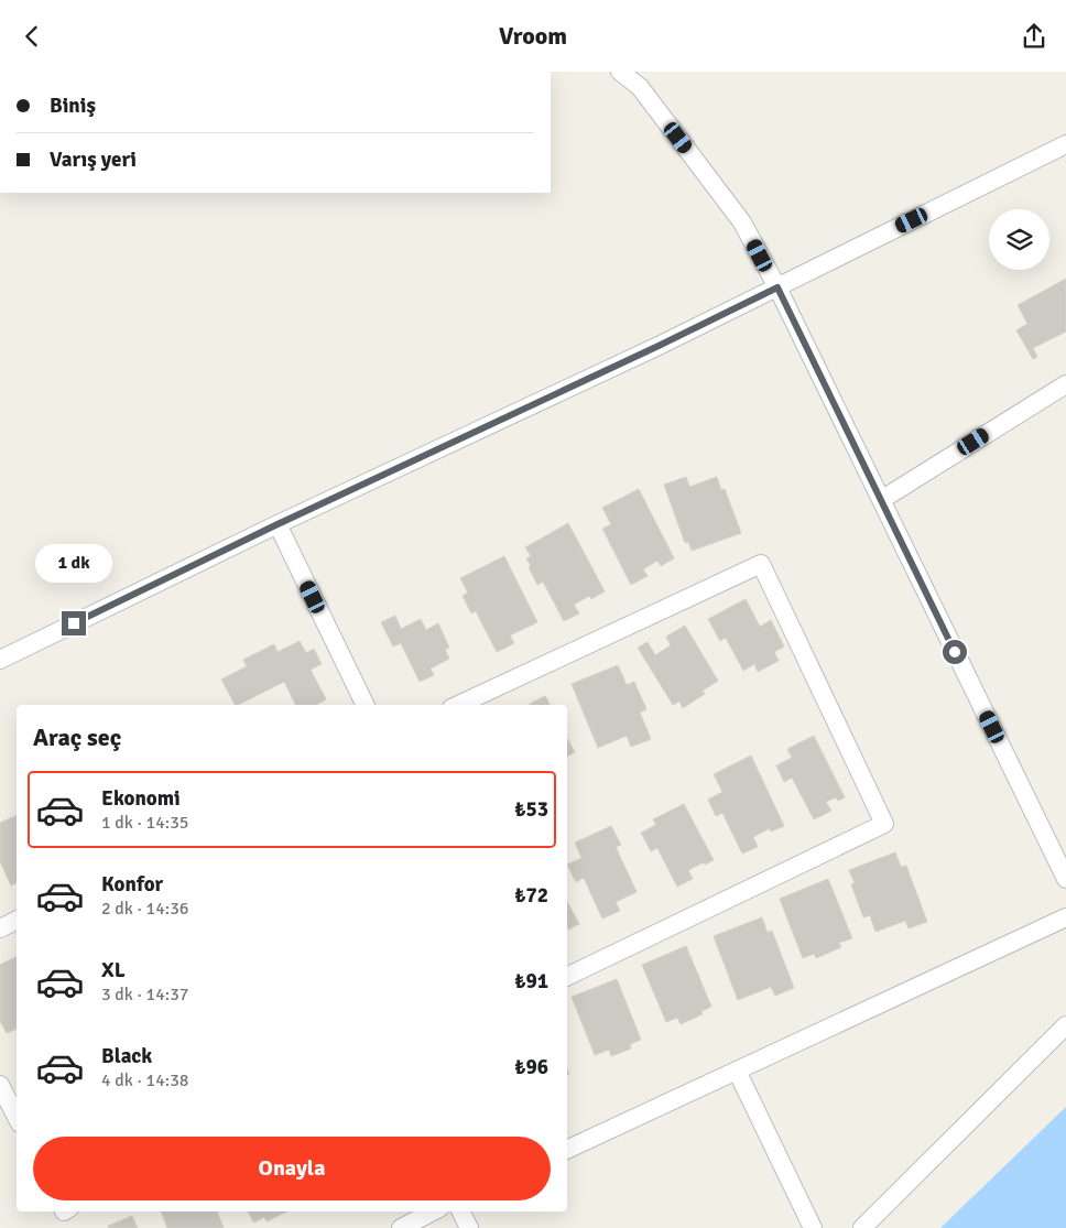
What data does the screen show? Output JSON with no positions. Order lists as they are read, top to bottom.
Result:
{
  "page": {
    "header": "Vroom",
    "banner": ["Biniş", "Varış yeri"],
    "bubble": "1 dk",
    "heading": "Araç seç",
    "list": [
      {
        "name": "Ekonomi",
        "note": "1 dk · 14:35",
        "value": "₺53"
      },
      {
        "name": "Konfor",
        "note": "2 dk · 14:36",
        "value": "₺72"
      },
      {
        "name": "XL",
        "note": "3 dk · 14:37",
        "value": "₺91"
      },
      {
        "name": "Black",
        "note": "4 dk · 14:38",
        "value": "₺96"
      }
    ],
    "buttons": "Onayla"
  }
}
